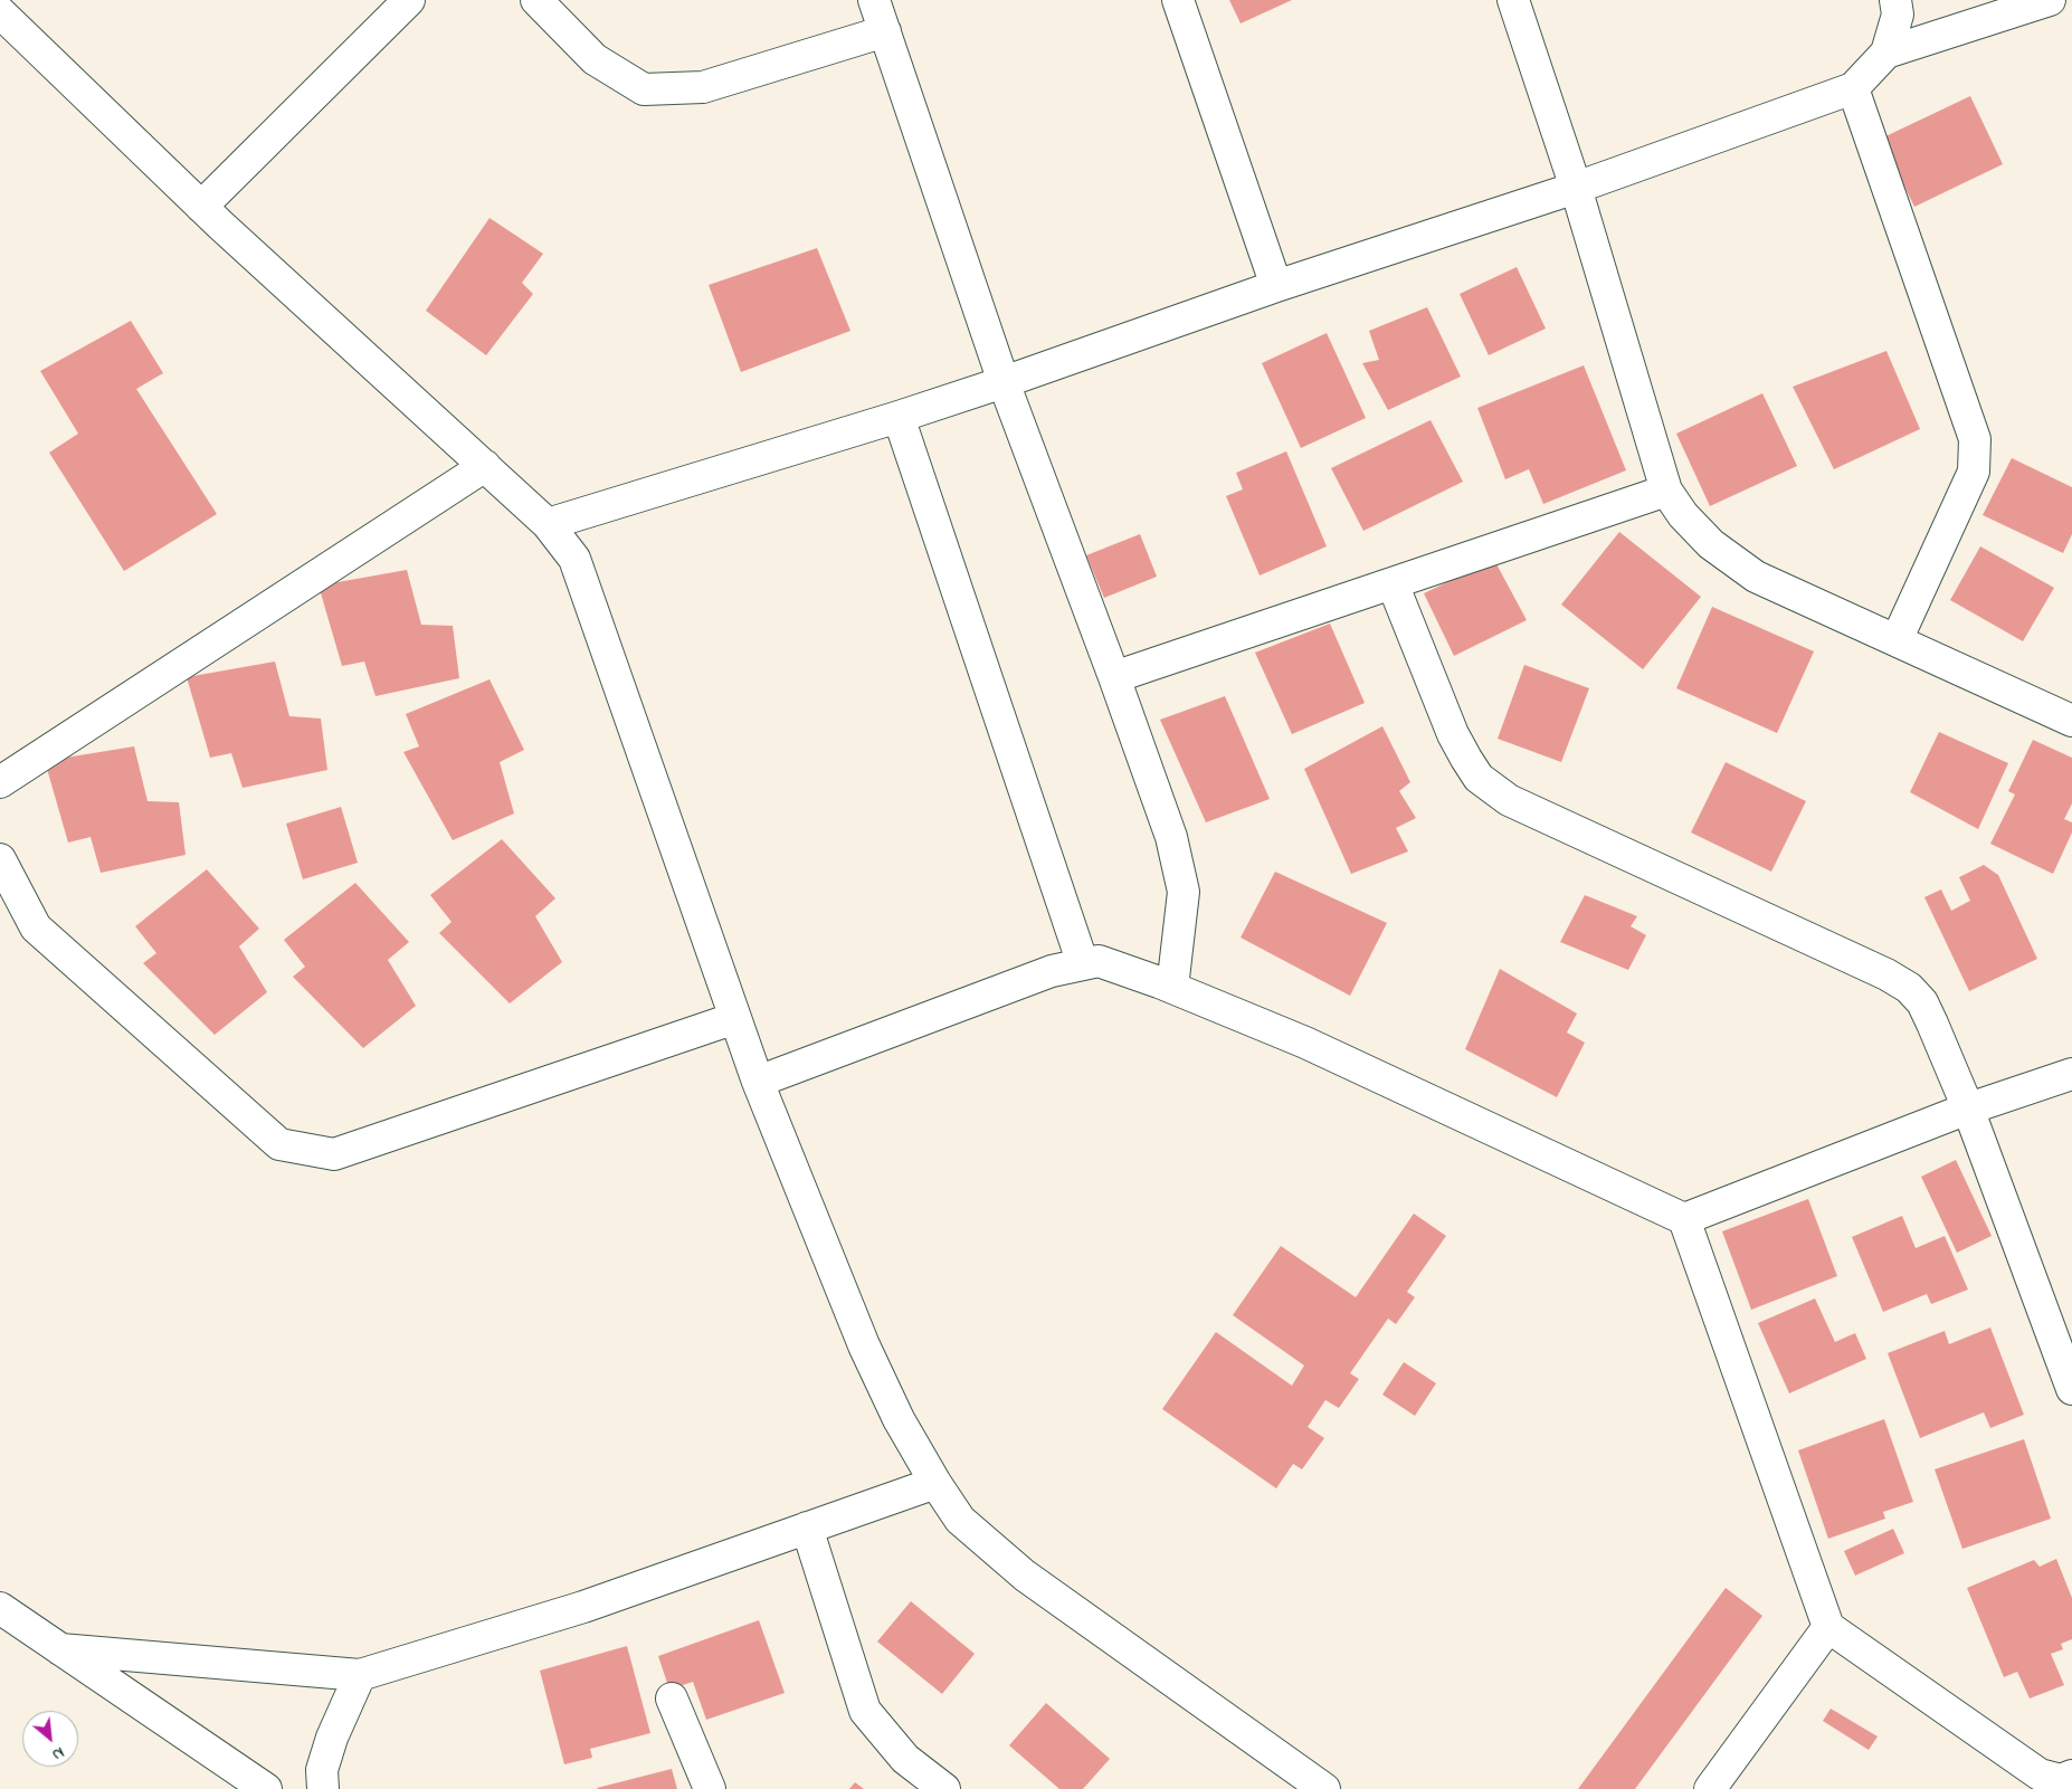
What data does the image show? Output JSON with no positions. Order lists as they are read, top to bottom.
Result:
{
  "north": "bottom right"
}
